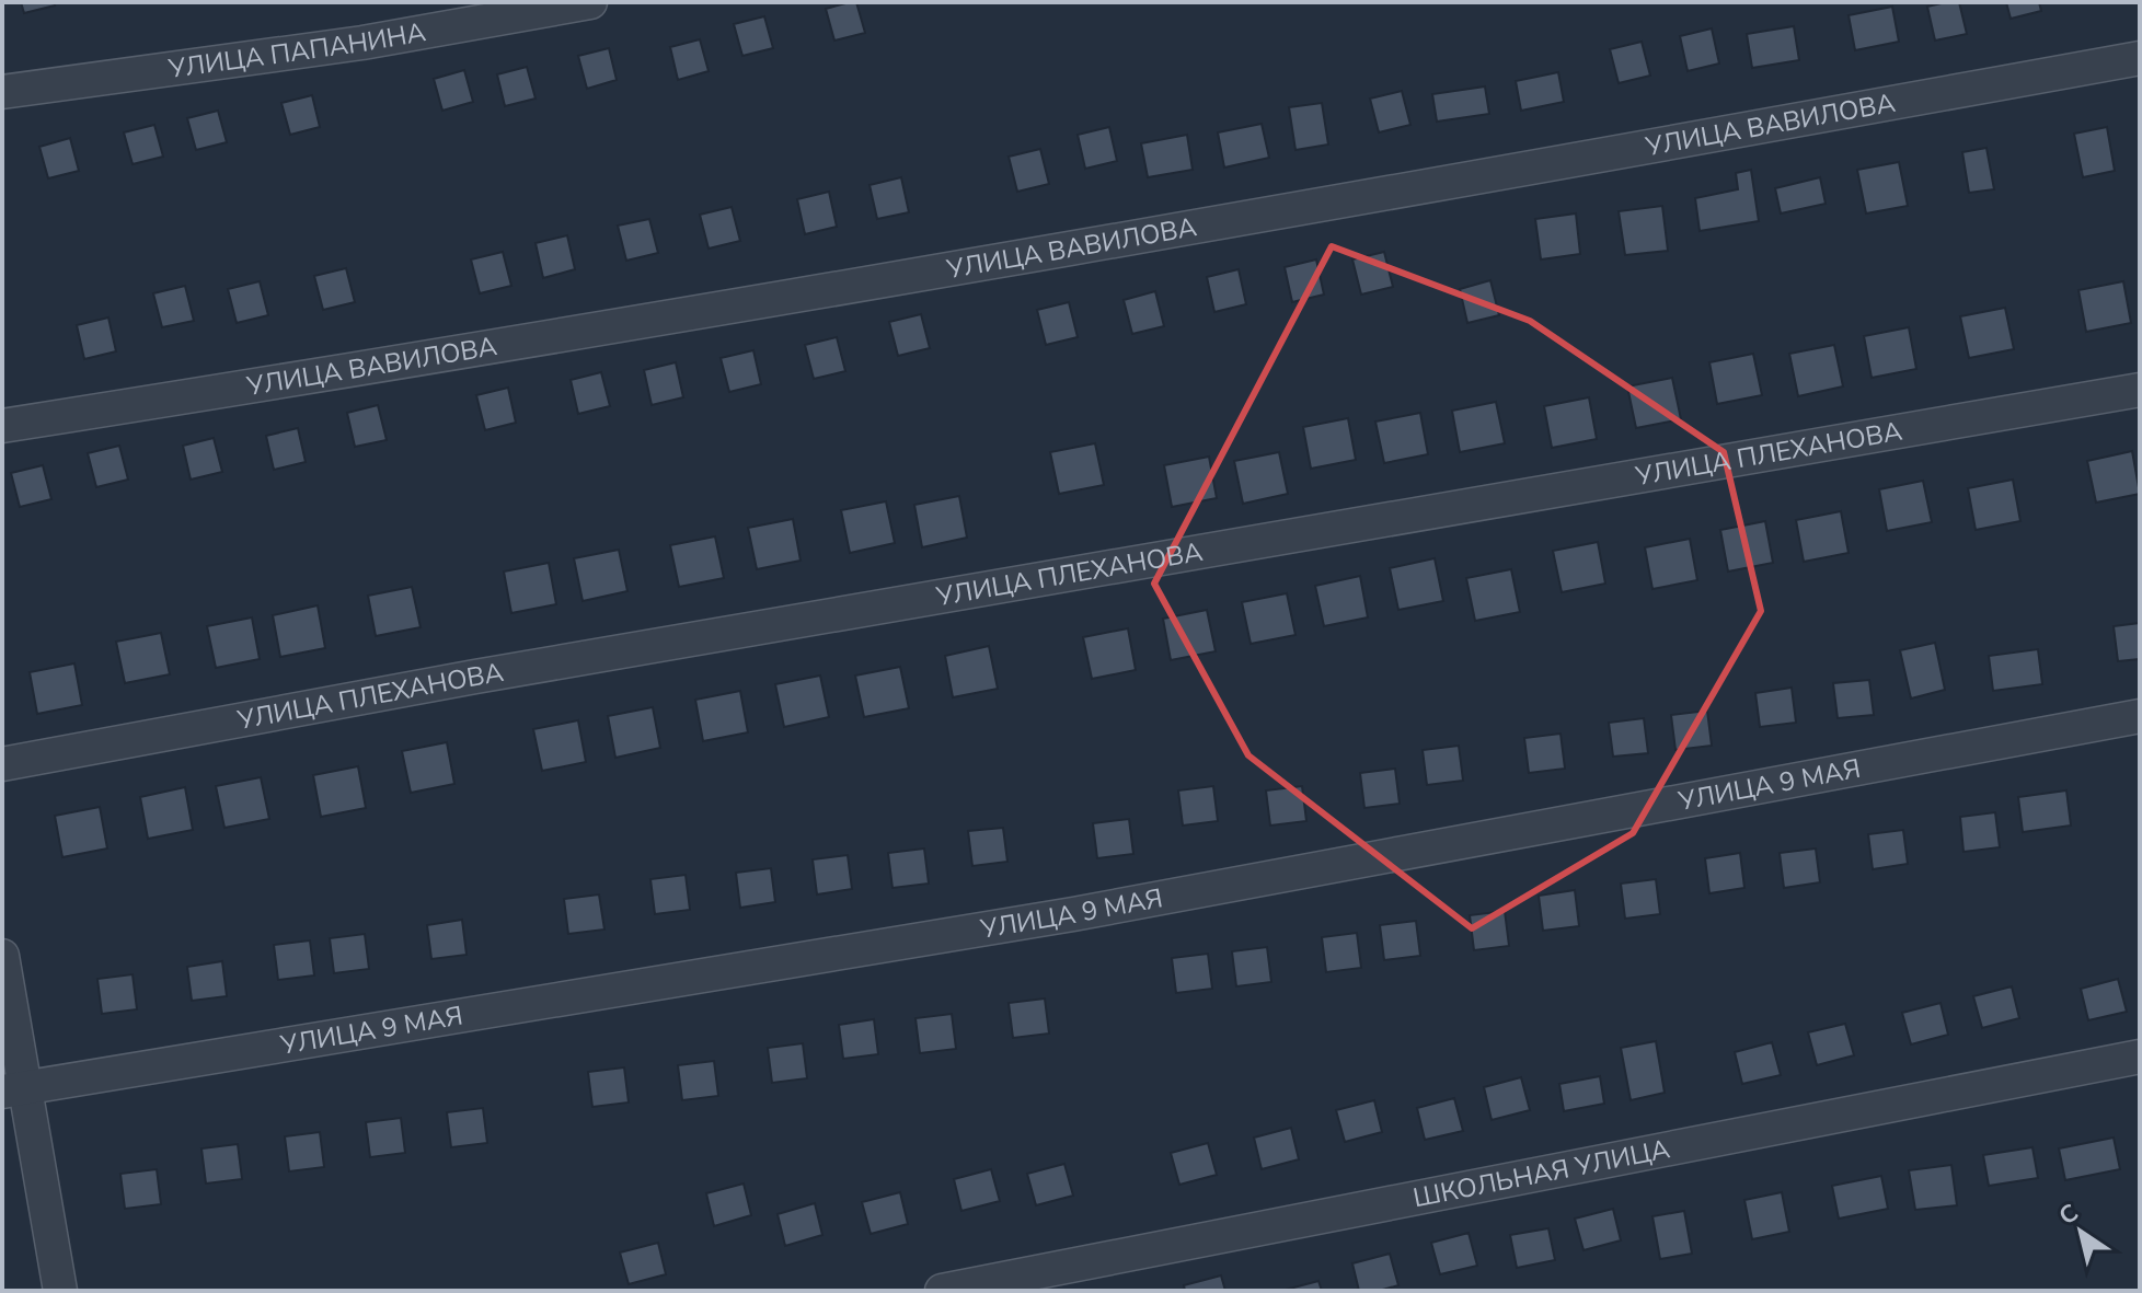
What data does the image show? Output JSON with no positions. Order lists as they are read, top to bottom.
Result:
{
  "streets": {
    "street": [
      "УЛИЦА ПАПАНИНА",
      "УЛИЦА ВАВИЛОВА",
      "УЛИЦА ПЛЕХАНОВА",
      "УЛИЦА 9 МАЯ",
      "ШКОЛЬНАЯ УЛИЦА"
    ]
  },
  "north": "top left"
}
